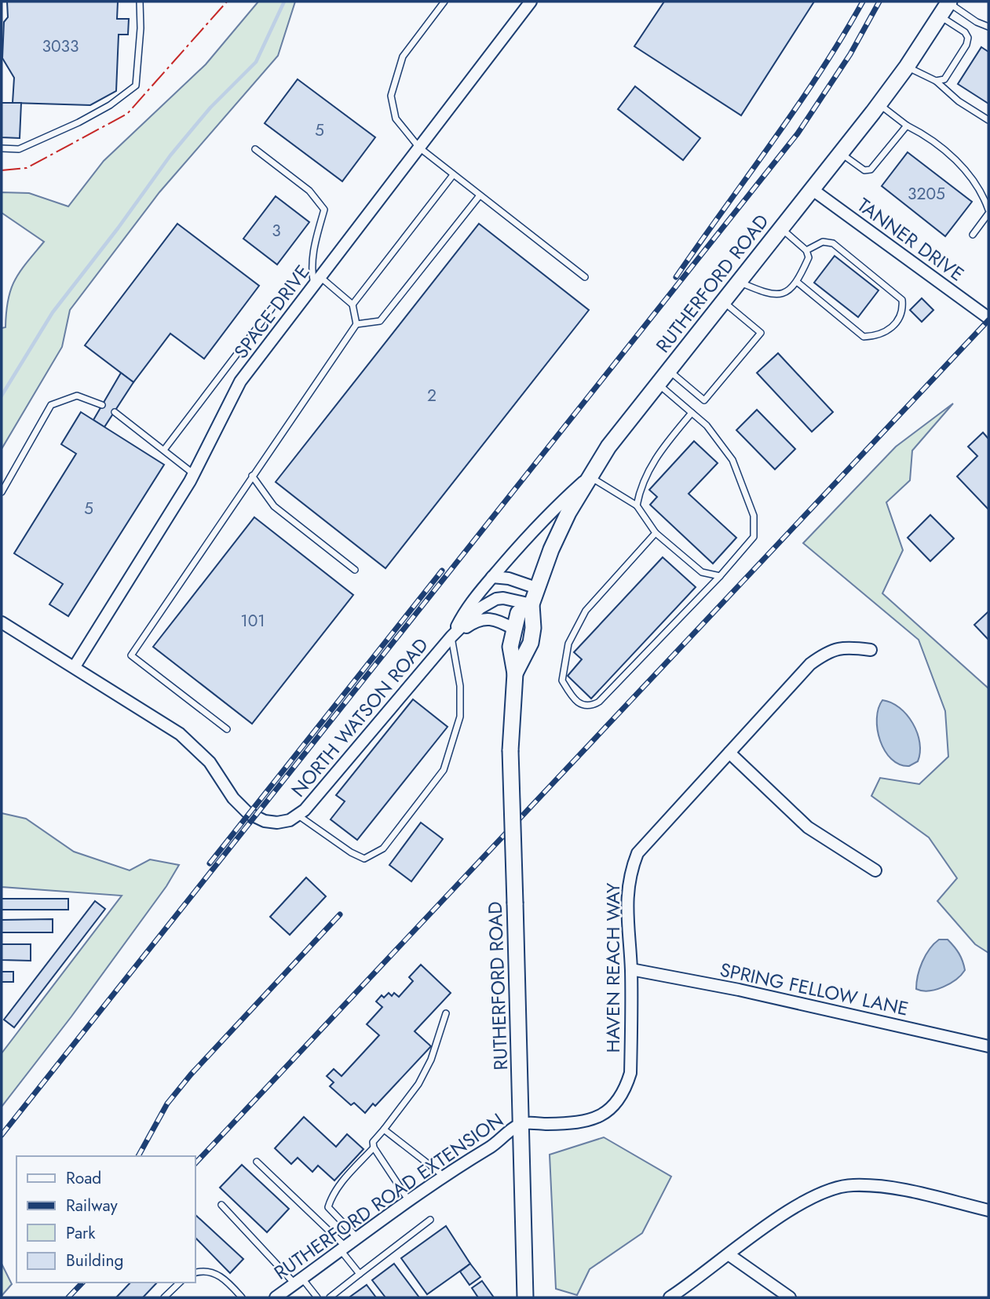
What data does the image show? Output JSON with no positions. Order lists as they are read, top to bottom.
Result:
{
  "streets": {
    "street": [
      "TANNER DRIVE",
      "RUTHERFORD ROAD",
      "SPACE DRIVE",
      "NORTH WATSON ROAD",
      "HAVEN REACH WAY",
      "SPRING FELLOW LANE",
      "RUTHERFORD ROAD EXTENSION"
    ]
  },
  "crossings": [
    ["TANNER DRIVE", "RUTHERFORD ROAD"],
    ["RUTHERFORD ROAD", "NORTH WATSON ROAD"],
    ["RUTHERFORD ROAD", "HAVEN REACH WAY"],
    ["RUTHERFORD ROAD", "RUTHERFORD ROAD EXTENSION"],
    ["SPACE DRIVE", "NORTH WATSON ROAD"],
    ["HAVEN REACH WAY", "SPRING FELLOW LANE"],
    ["HAVEN REACH WAY", "RUTHERFORD ROAD EXTENSION"]
  ],
  "house_numbers": [
    "3033",
    "5",
    "3205",
    "3",
    "2",
    "5",
    "101"
  ],
  "legend": [
    "Road",
    "Railway",
    "Park",
    "Building"
  ]
}
